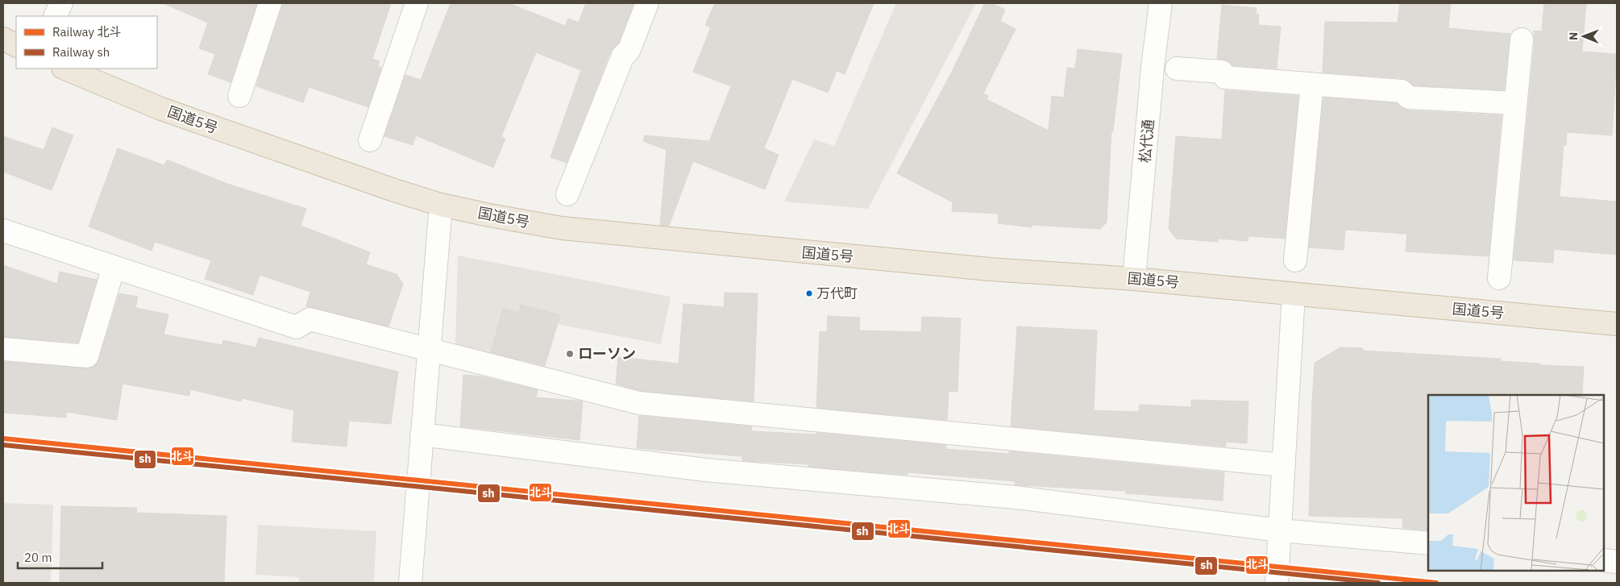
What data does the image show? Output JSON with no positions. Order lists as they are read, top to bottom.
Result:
{
  "streets": {
    "highway": ["国道5号"],
    "street": ["松代通"]
  },
  "crossings": [
    ["国道5号", "松代通"]
  ],
  "places": ["万代町", "ローソン"],
  "lines": ["rail line 北斗", "rail line sh"],
  "legend": ["Railway 北斗", "Railway sh"],
  "scale_bar": "20 m",
  "north": "left"
}
